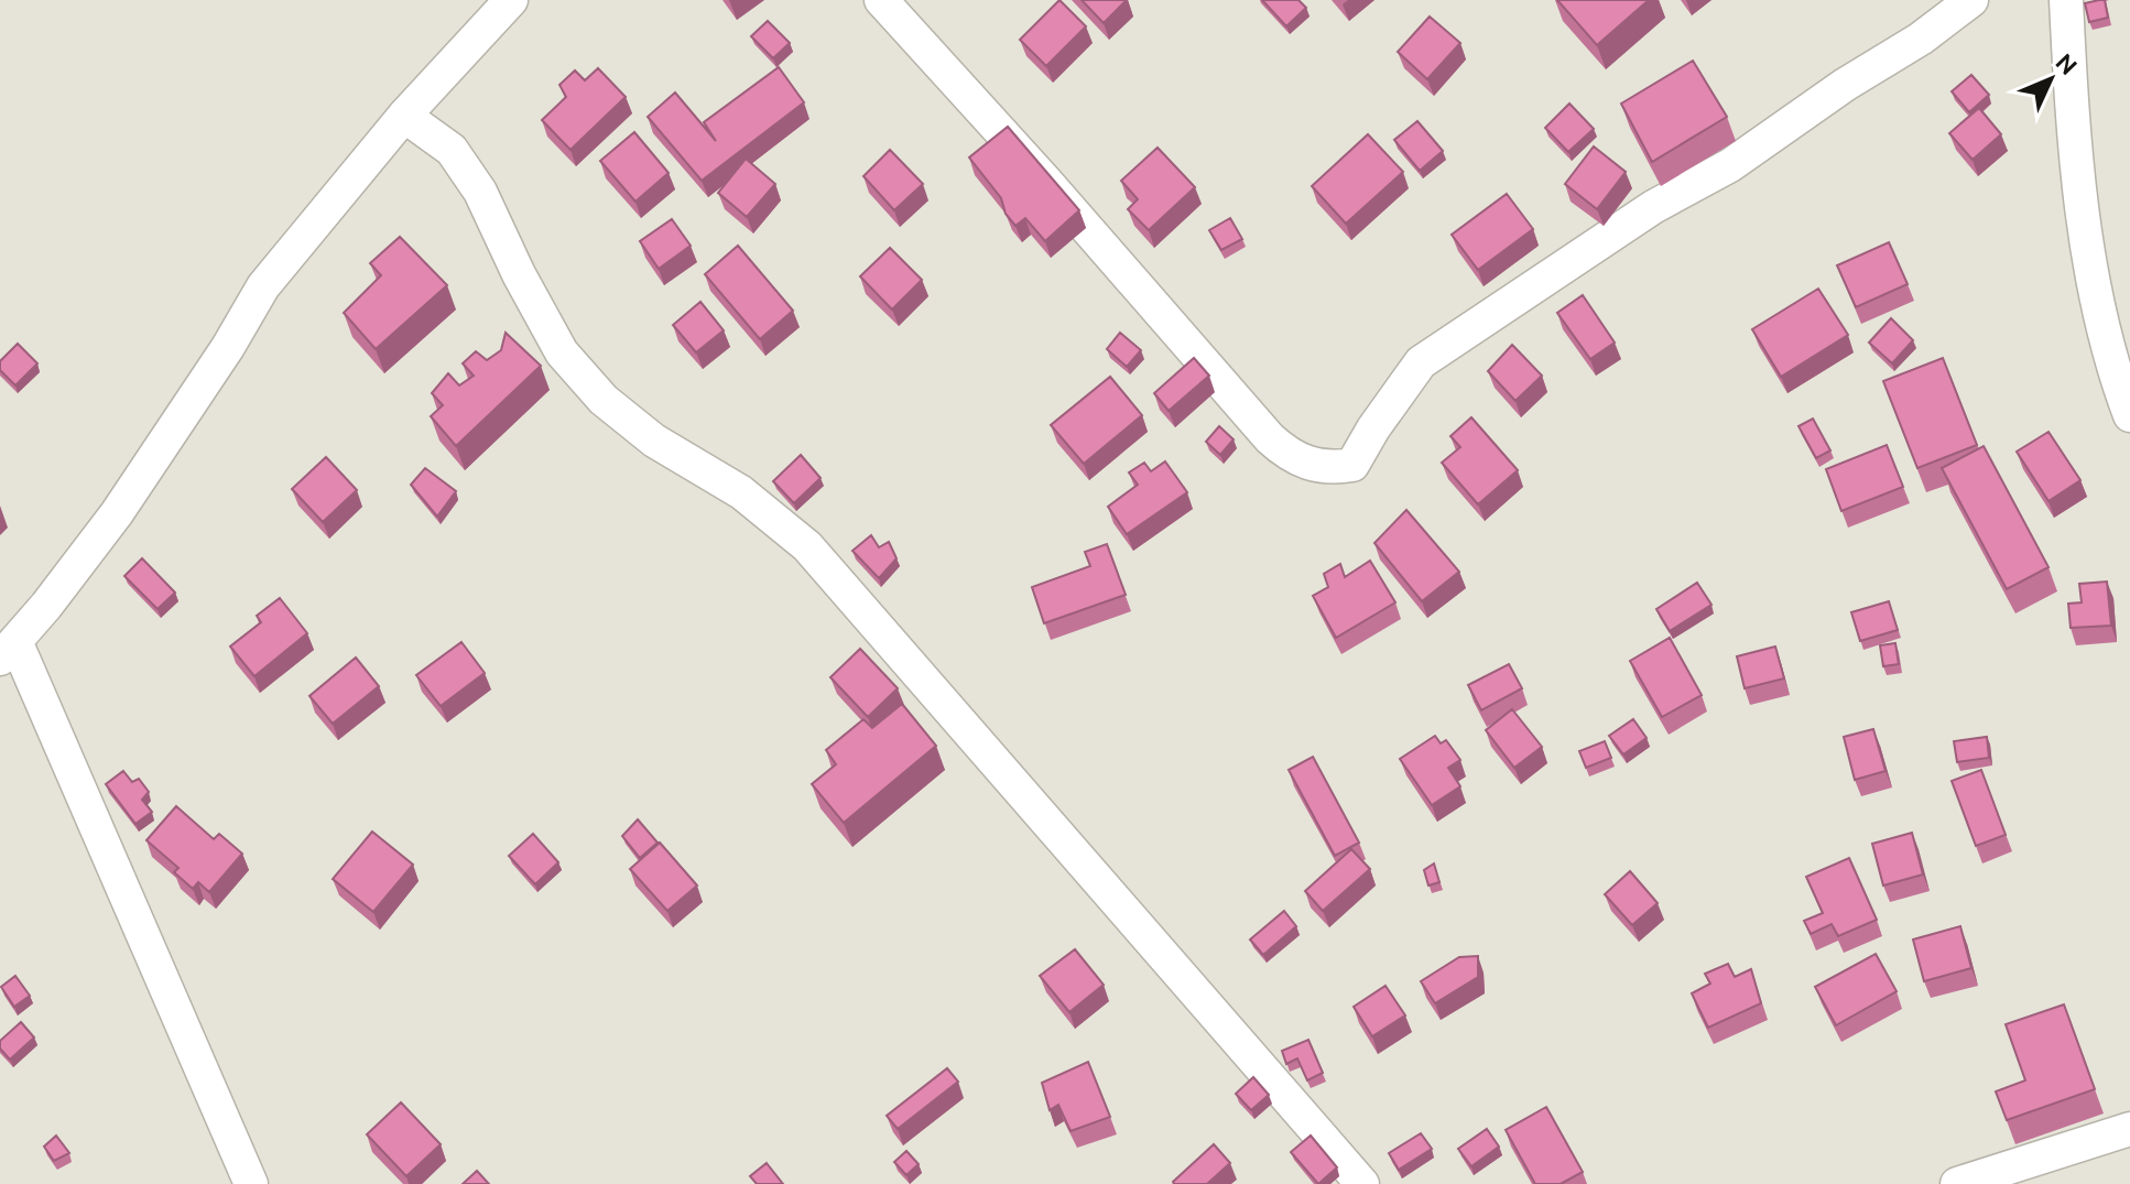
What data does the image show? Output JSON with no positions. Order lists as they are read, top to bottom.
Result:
{
  "north": "top right"
}
